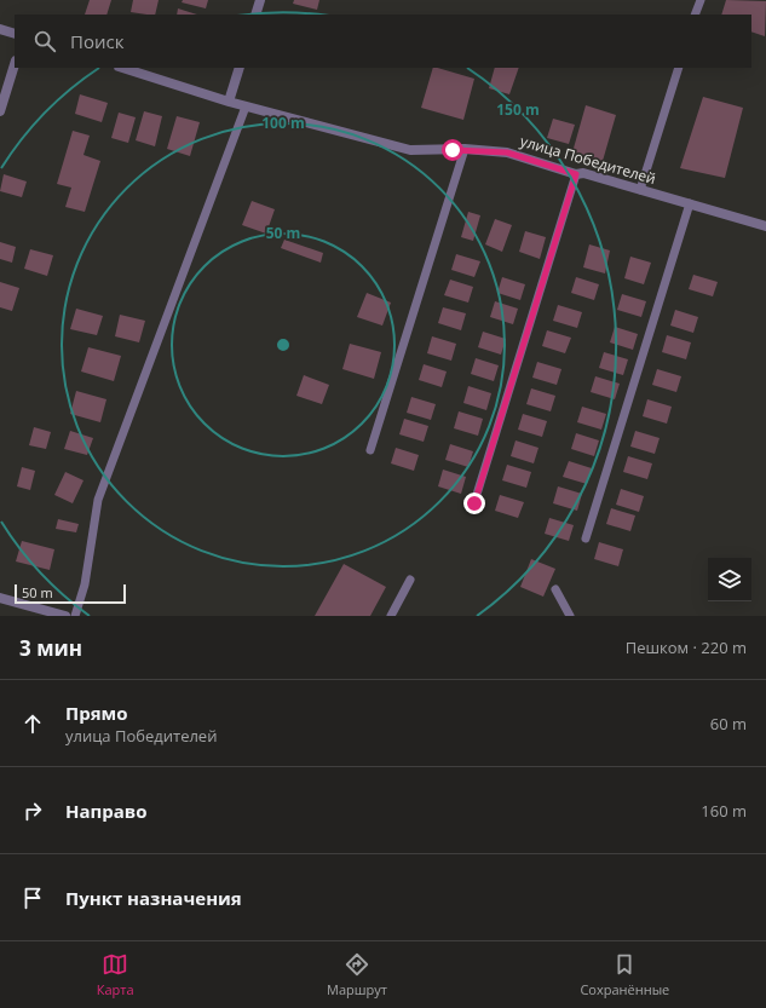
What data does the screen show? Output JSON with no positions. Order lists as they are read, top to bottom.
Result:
{
  "streets": {
    "street": ["улица Победителей"]
  },
  "scale_bar": "50 m",
  "page": {
    "search": "Поиск",
    "scale": "50 m",
    "heading": ["3 мин", "Пешком · 220 m"],
    "list": [
      ["Прямо", "улица Победителей", "60 m"],
      ["Направо", "160 m"],
      "Пункт назначения"
    ],
    "nav": ["Карта", "Маршрут", "Сохранённые"]
  },
  "rings": ["150 m", "100 m", "50 m"]
}
